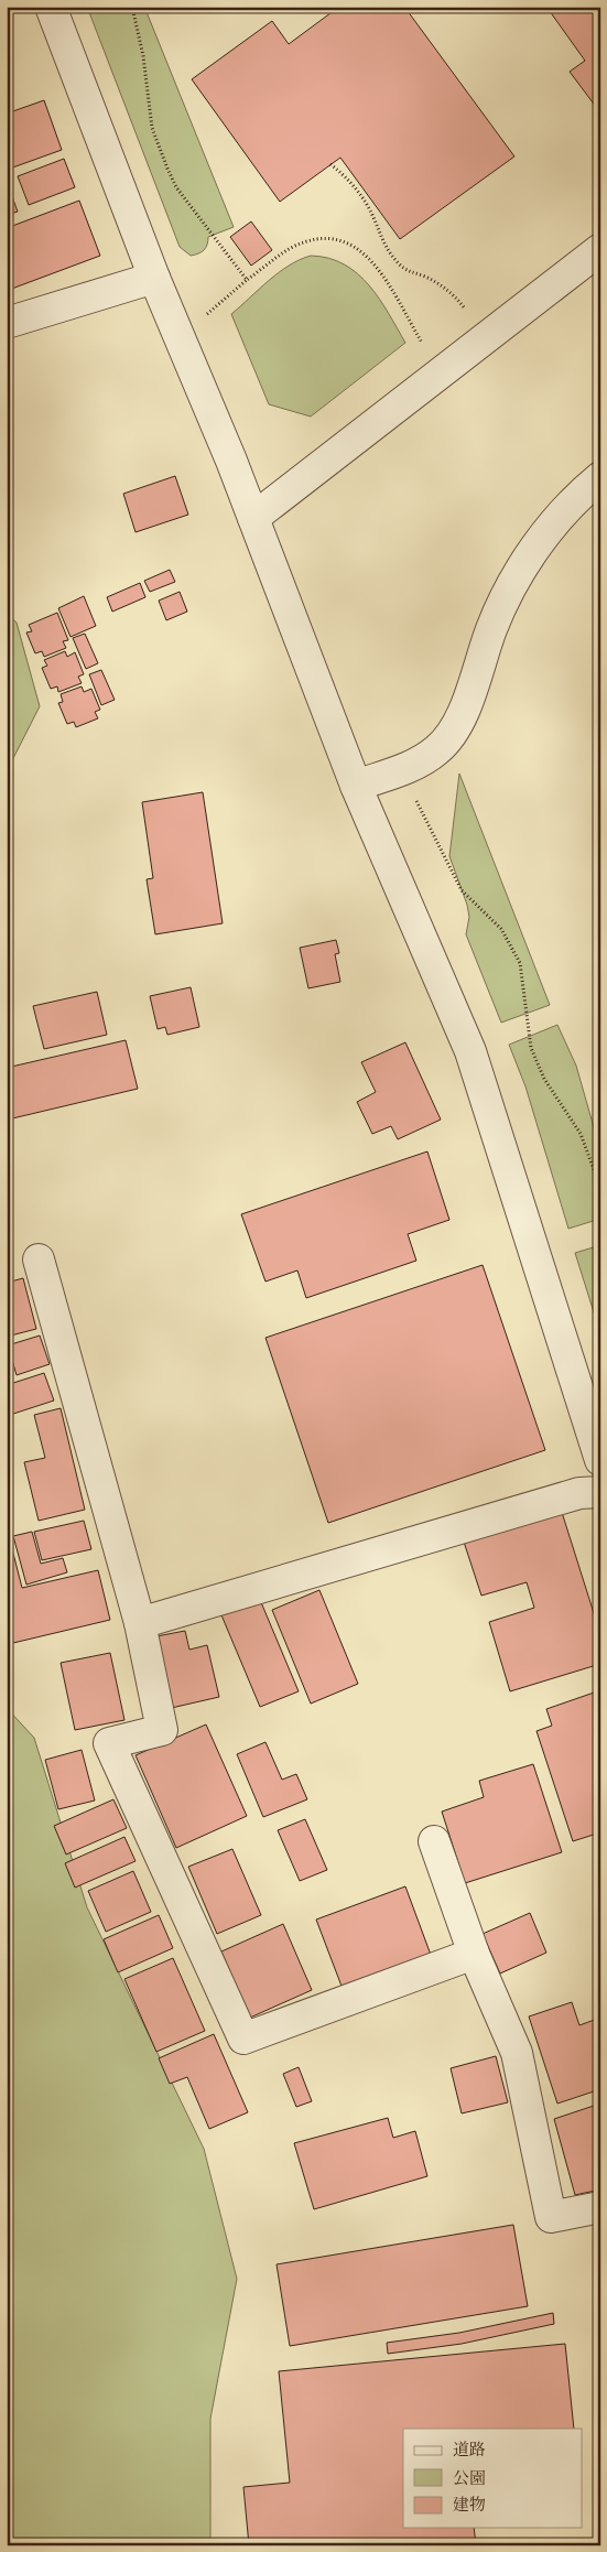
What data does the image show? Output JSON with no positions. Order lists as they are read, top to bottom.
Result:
{
  "legend": ["道路", "公園", "建物"]
}
